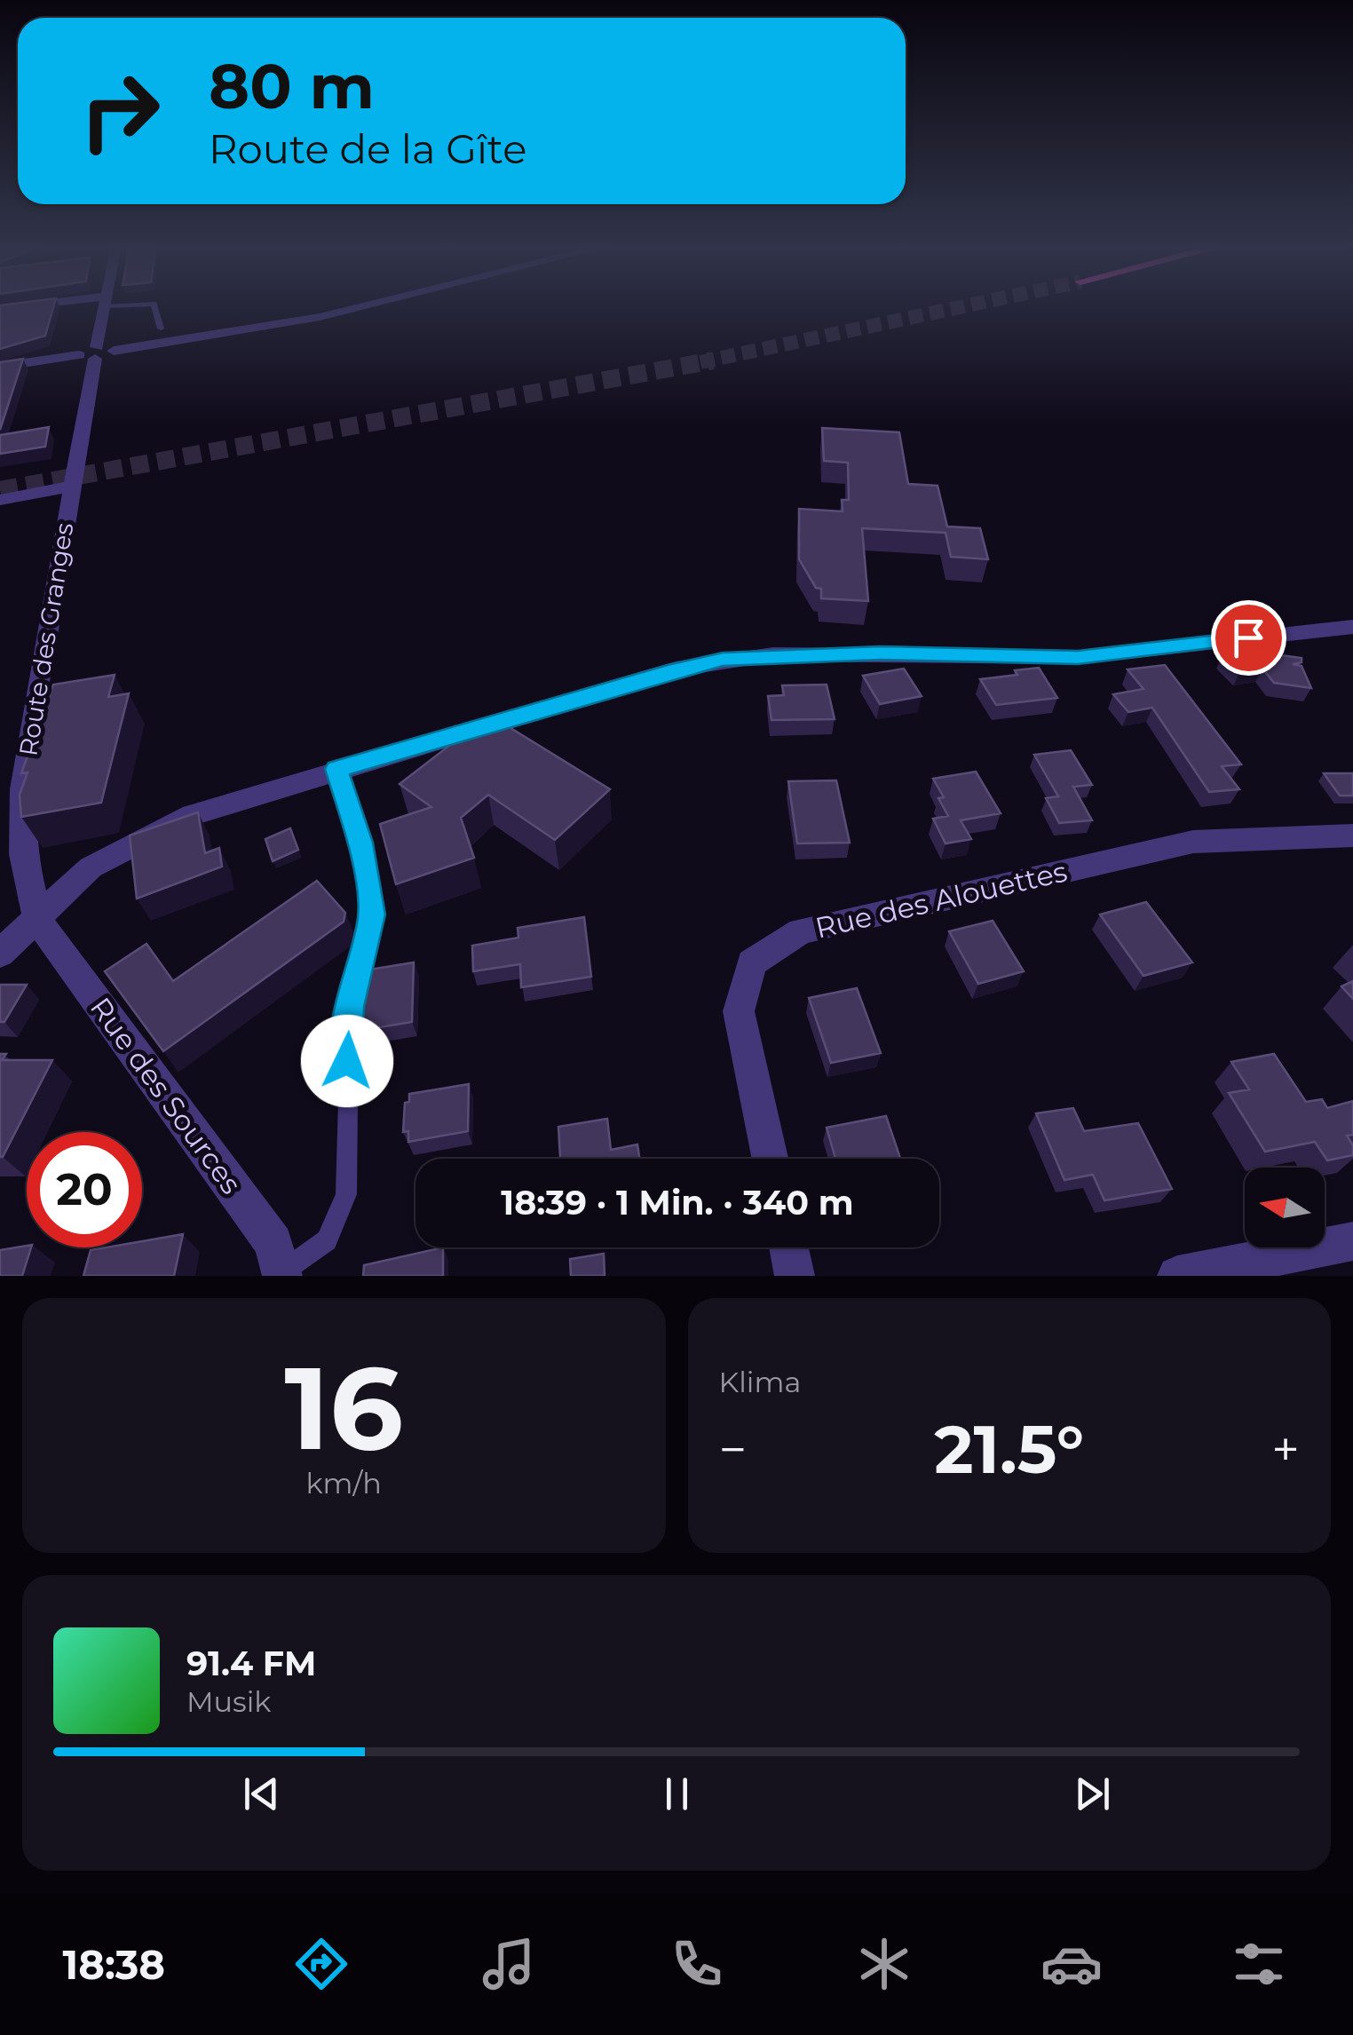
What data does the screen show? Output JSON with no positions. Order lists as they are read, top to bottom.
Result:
{
  "streets": {
    "street": ["Route des Granges", "Rue des Alouettes", "Rue des Sources"]
  },
  "crossings": [
    ["Route des Granges", "Rue des Sources"]
  ],
  "north": "left",
  "page": {
    "turn": ["80 m", "Route de la Gîte"],
    "limit": "20",
    "trip": "18:39 · 1 Min. · 340 m",
    "tile": [
      ["16", "km/h"],
      "Klima"
    ],
    "heat": ["−", "21.5°", "+"],
    "song": ["91.4 FM", "Musik"],
    "tabs": "18:38"
  }
}
